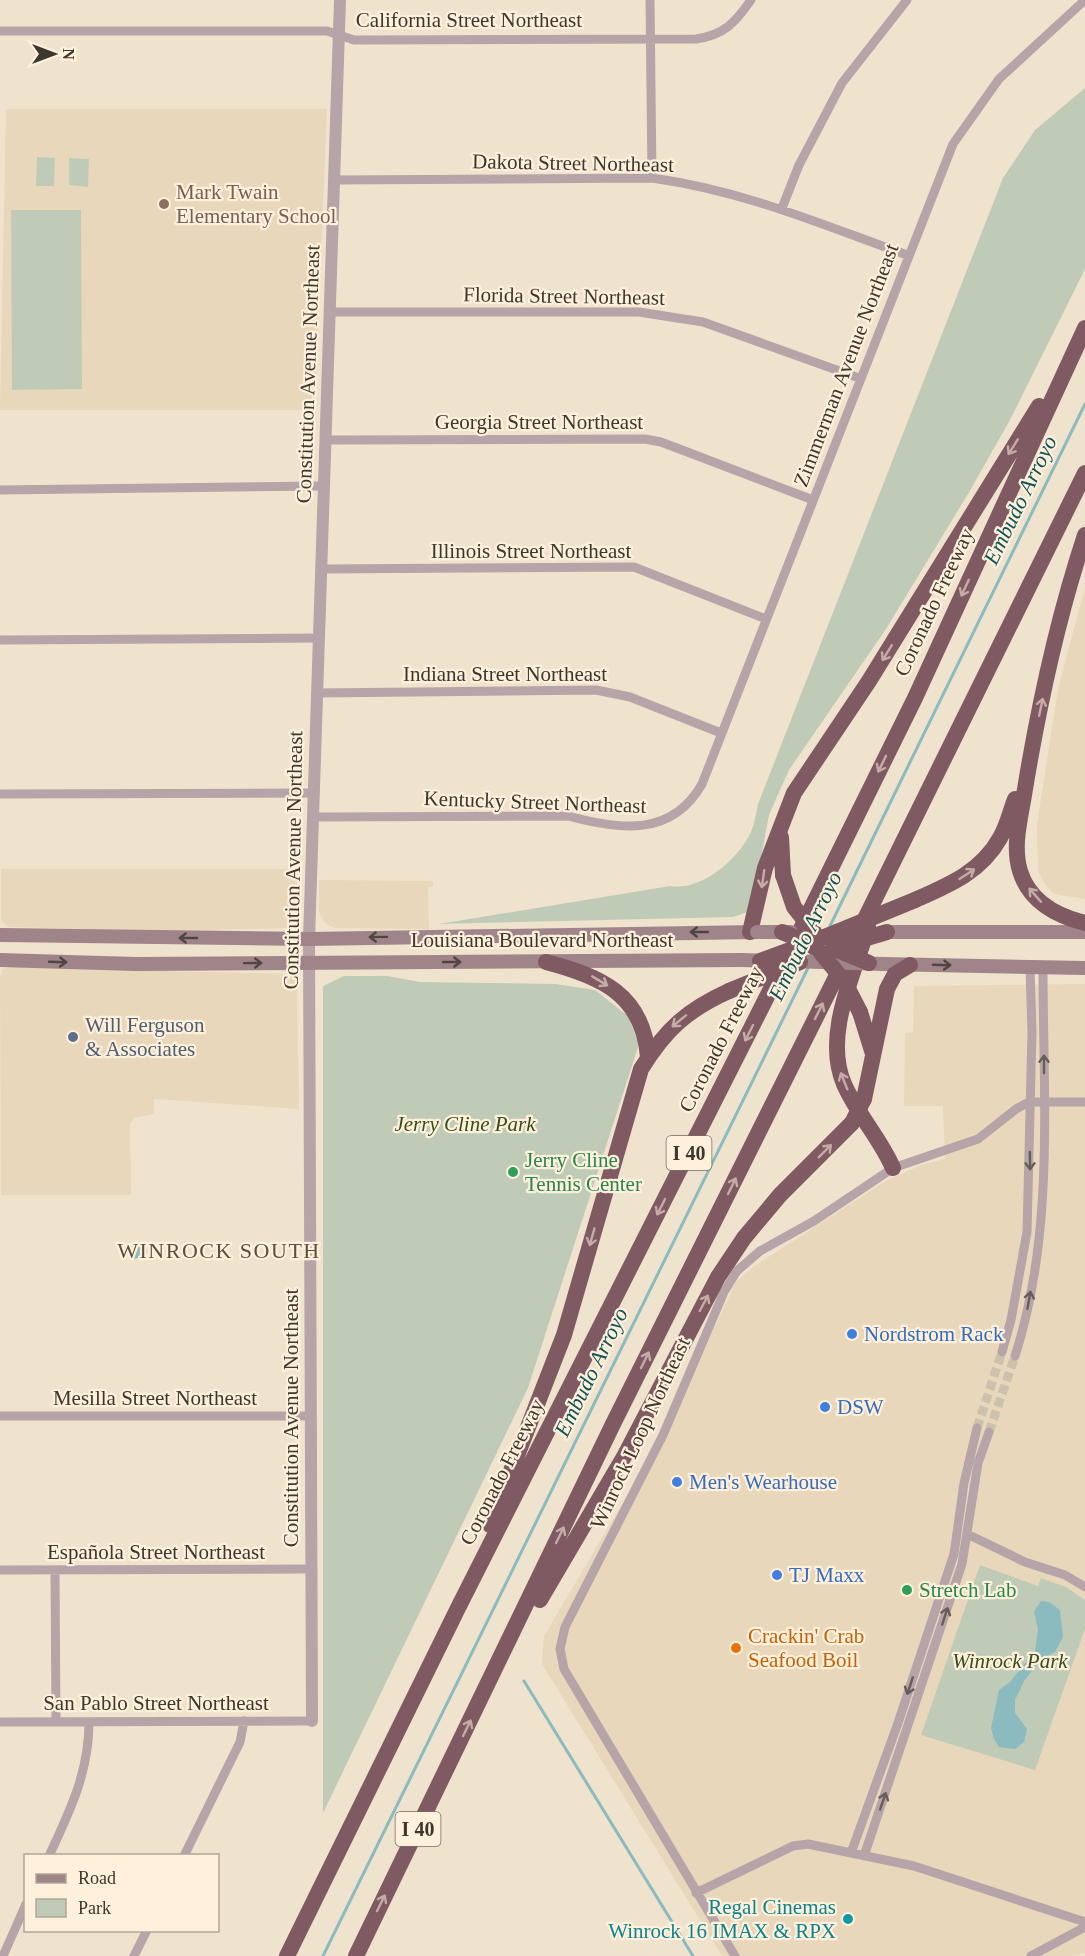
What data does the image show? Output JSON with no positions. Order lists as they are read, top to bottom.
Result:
{
  "streets": {
    "highway": ["Coronado Freeway", "I 40"],
    "main road": ["Louisiana Boulevard Northeast"],
    "street": [
      "California Street Northeast",
      "Dakota Street Northeast",
      "Florida Street Northeast",
      "Zimmerman Avenue Northeast",
      "Constitution Avenue Northeast",
      "Georgia Street Northeast",
      "Illinois Street Northeast",
      "Indiana Street Northeast",
      "Kentucky Street Northeast",
      "Mesilla Street Northeast",
      "Winrock Loop Northeast",
      "Española Street Northeast",
      "San Pablo Street Northeast"
    ]
  },
  "crossings": [
    ["California Street Northeast", "Constitution Avenue Northeast"],
    ["Dakota Street Northeast", "Zimmerman Avenue Northeast"],
    ["Dakota Street Northeast", "Constitution Avenue Northeast"],
    ["Florida Street Northeast", "Zimmerman Avenue Northeast"],
    ["Florida Street Northeast", "Constitution Avenue Northeast"],
    ["Zimmerman Avenue Northeast", "Georgia Street Northeast"],
    ["Zimmerman Avenue Northeast", "Illinois Street Northeast"],
    ["Zimmerman Avenue Northeast", "Indiana Street Northeast"],
    ["Zimmerman Avenue Northeast", "Kentucky Street Northeast"],
    ["Constitution Avenue Northeast", "Georgia Street Northeast"],
    ["Constitution Avenue Northeast", "Illinois Street Northeast"],
    ["Constitution Avenue Northeast", "Indiana Street Northeast"],
    ["Constitution Avenue Northeast", "Kentucky Street Northeast"],
    ["Constitution Avenue Northeast", "Louisiana Boulevard Northeast"],
    ["Constitution Avenue Northeast", "Mesilla Street Northeast"],
    ["Constitution Avenue Northeast", "Española Street Northeast"],
    ["Constitution Avenue Northeast", "San Pablo Street Northeast"]
  ],
  "districts": ["WINROCK SOUTH"],
  "water": ["Embudo Arroyo"],
  "parks": ["Jerry Cline Park", "Winrock Park"],
  "places": [
    "Mark Twain Elementary School",
    "Will Ferguson & Associates",
    "Jerry Cline Tennis Center",
    "Nordstrom Rack",
    "DSW",
    "Men's Wearhouse",
    "TJ Maxx",
    "Stretch Lab",
    "Crackin' Crab Seafood Boil",
    "Regal Cinemas Winrock 16 IMAX & RPX"
  ],
  "legend": ["Road", "Park"],
  "north": "right"
}
